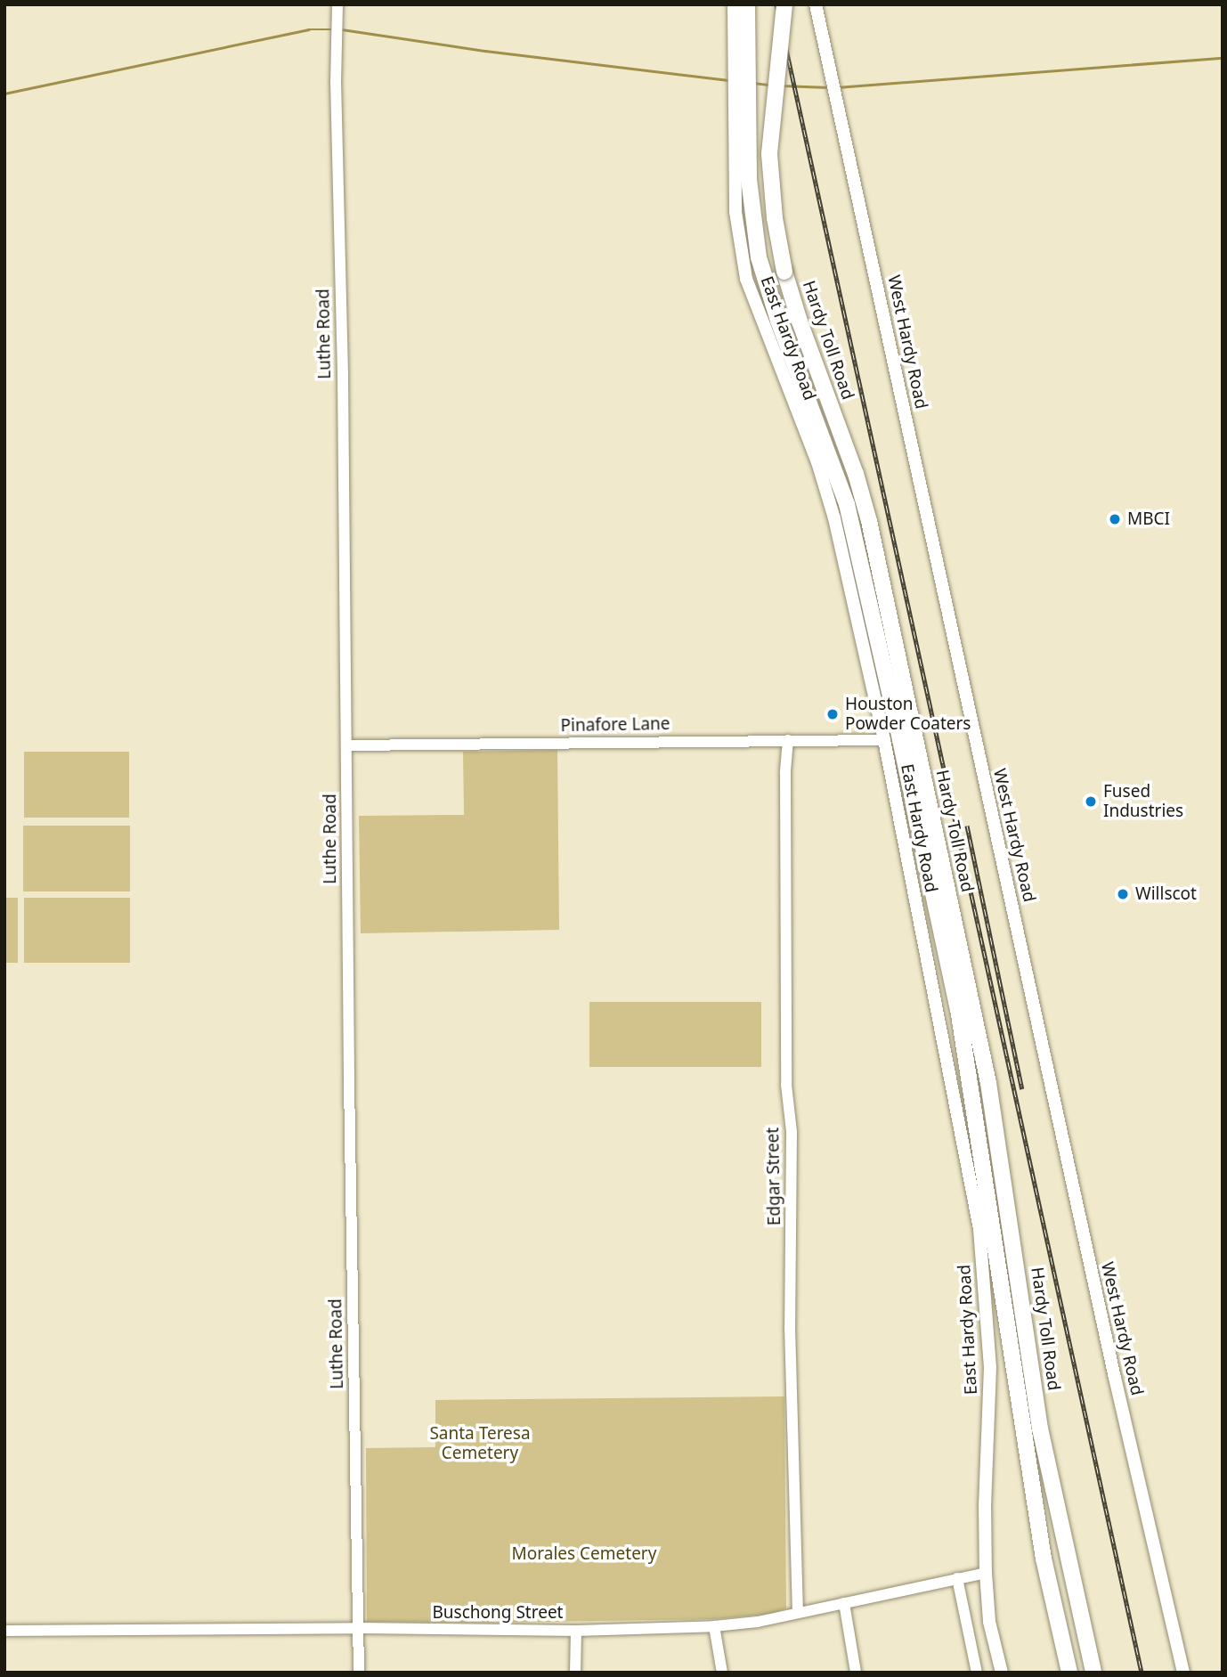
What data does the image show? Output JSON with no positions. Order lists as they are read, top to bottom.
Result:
{
  "streets": {
    "highway": ["Hardy Toll Road"],
    "main road": ["East Hardy Road", "West Hardy Road"],
    "street": [
      "Luthe Road",
      "Pinafore Lane",
      "Edgar Street",
      "Buschong Street"
    ]
  },
  "crossings": [
    ["Luthe Road", "Pinafore Lane"],
    ["Luthe Road", "Buschong Street"],
    ["East Hardy Road", "Pinafore Lane"],
    ["East Hardy Road", "Buschong Street"],
    ["Pinafore Lane", "Edgar Street"],
    ["Edgar Street", "Buschong Street"]
  ],
  "parks": ["Santa Teresa Cemetery", "Morales Cemetery"],
  "places": [
    "MBCI",
    "Houston Powder Coaters",
    "Fused Industries",
    "Willscot"
  ]
}
